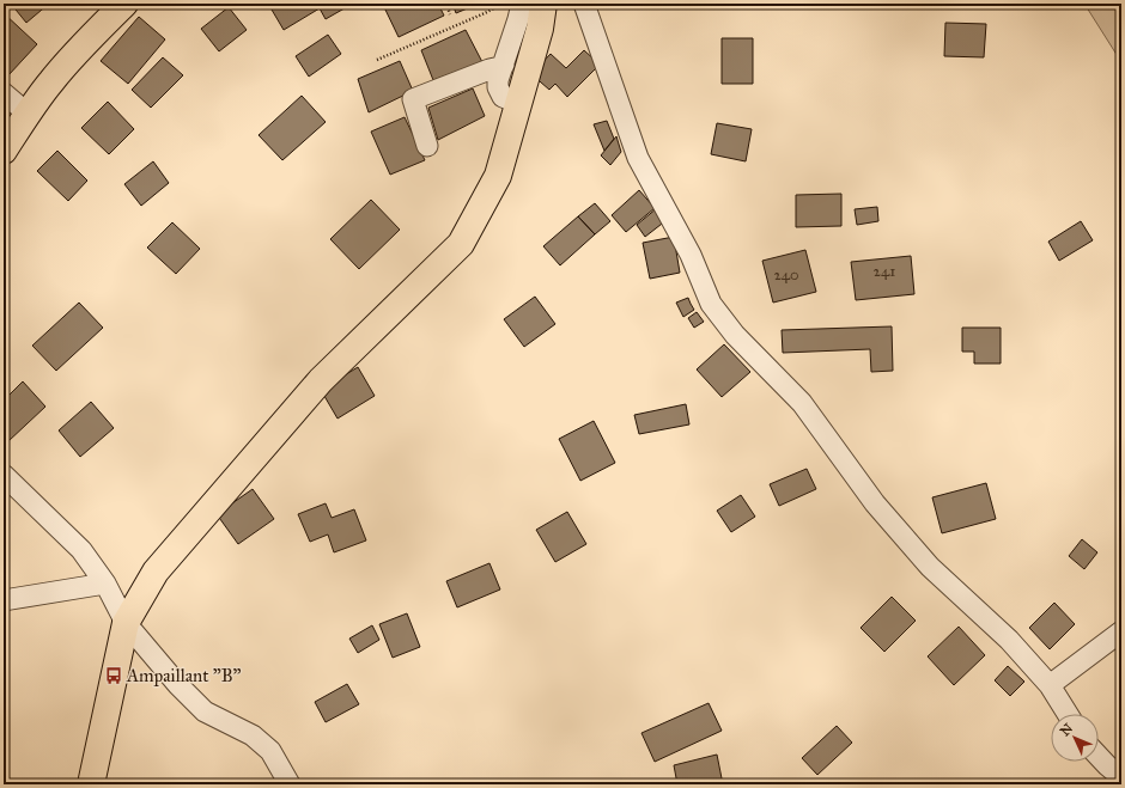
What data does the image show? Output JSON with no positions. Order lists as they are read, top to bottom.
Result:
{
  "places": {
    "bus stop": ["Ampaillant \"B\""]
  },
  "house_numbers": ["241", "240"],
  "north": "top left"
}
